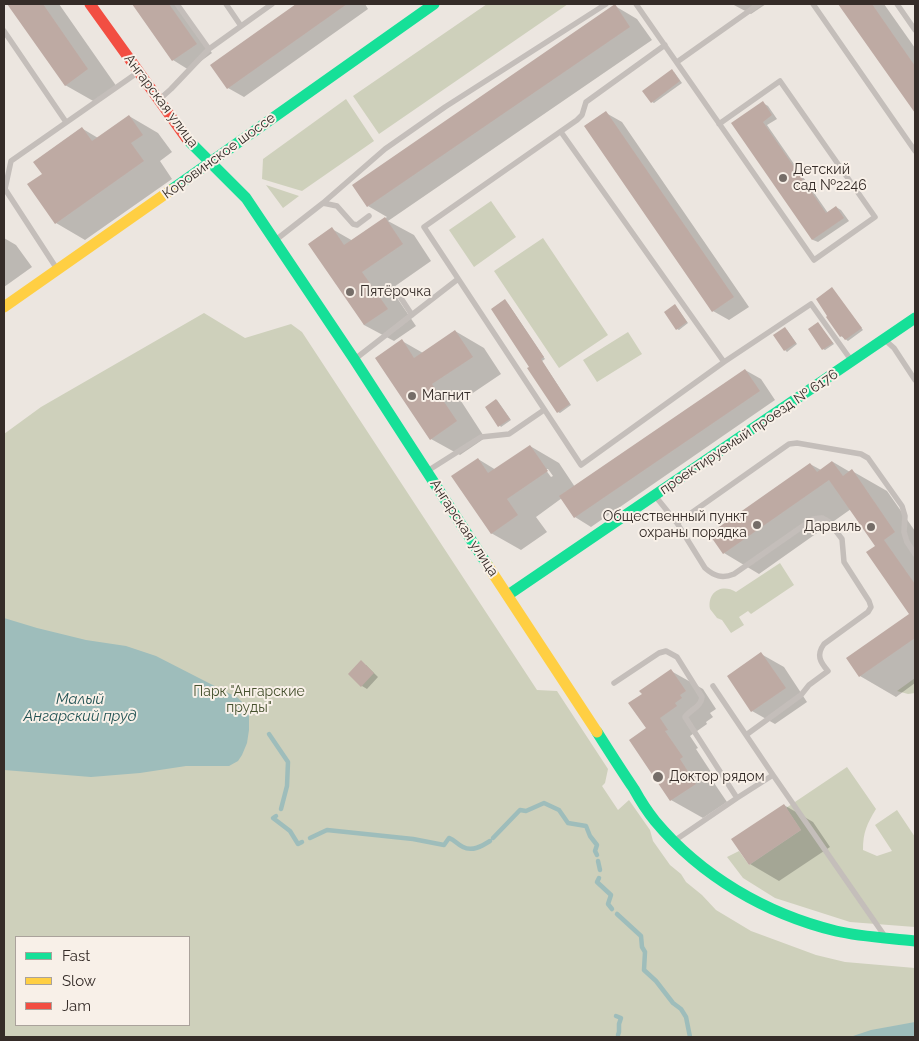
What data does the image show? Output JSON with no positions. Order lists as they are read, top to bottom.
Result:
{
  "streets": {
    "street": ["Ангарская улица", "Коровинское шоссе", "проектируемый проезд № 6176"]
  },
  "crossings": [
    ["Ангарская улица", "Коровинское шоссе"],
    ["Ангарская улица", "проектируемый проезд № 6176"]
  ],
  "water": ["Малый Ангарский пруд"],
  "parks": ["Парк \"Ангарские пруды\""],
  "places": [
    "Детский сад №2246",
    "Пятёрочка",
    "Магнит",
    "Общественный пункт охраны порядка",
    "Дарвиль",
    "Доктор рядом"
  ],
  "legend": ["Fast", "Slow", "Jam"]
}
